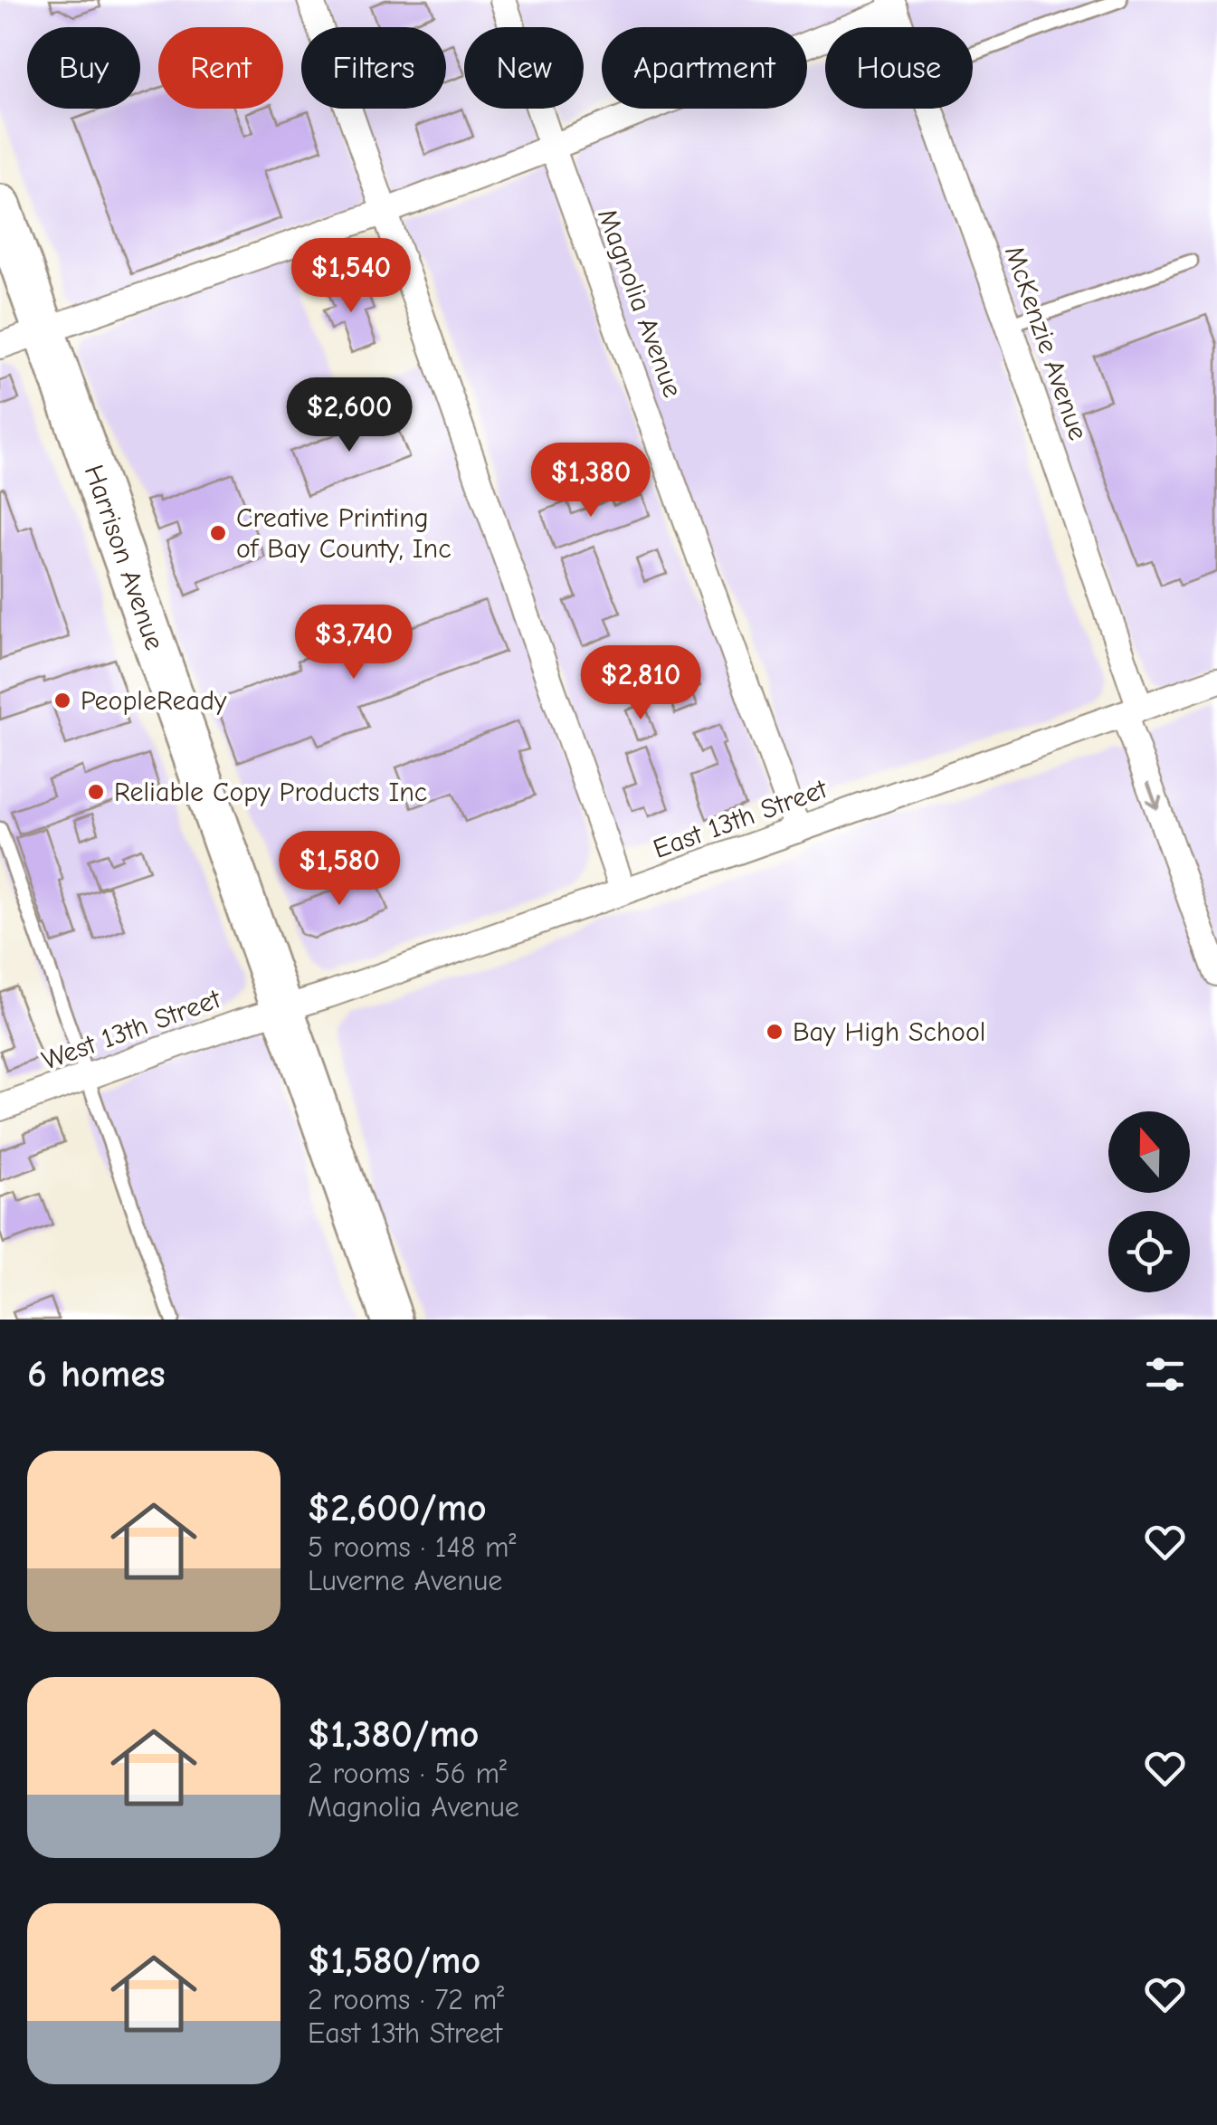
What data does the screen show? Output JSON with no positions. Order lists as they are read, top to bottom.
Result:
{
  "streets": {
    "main road": ["Harrison Avenue"],
    "street": [
      "Magnolia Avenue",
      "McKenzie Avenue",
      "East 13th Street",
      "West 13th Street"
    ]
  },
  "crossings": [
    ["Magnolia Avenue", "East 13th Street"],
    ["McKenzie Avenue", "East 13th Street"],
    ["Harrison Avenue", "East 13th Street"],
    ["Harrison Avenue", "West 13th Street"],
    ["East 13th Street", "West 13th Street"]
  ],
  "places": [
    "Creative Printing of Bay County, Inc",
    "PeopleReady",
    "Reliable Copy Products Inc",
    "Bay High School"
  ],
  "north": "top",
  "page": {
    "chip": [
      "Buy",
      "Rent",
      "Filters",
      "New",
      "Apartment",
      "House"
    ],
    "price": [
      "$1,540",
      "$2,600",
      "$1,380",
      "$3,740",
      "$2,810",
      "$1,580"
    ],
    "heading": "6 homes",
    "list": [
      {
        "name": "$2,600/mo",
        "note": "5 rooms · 148 m² · Luverne Avenue"
      },
      {
        "name": "$1,380/mo",
        "note": "2 rooms · 56 m² · Magnolia Avenue"
      },
      {
        "name": "$1,580/mo",
        "note": "2 rooms · 72 m² · East 13th Street"
      }
    ]
  }
}
